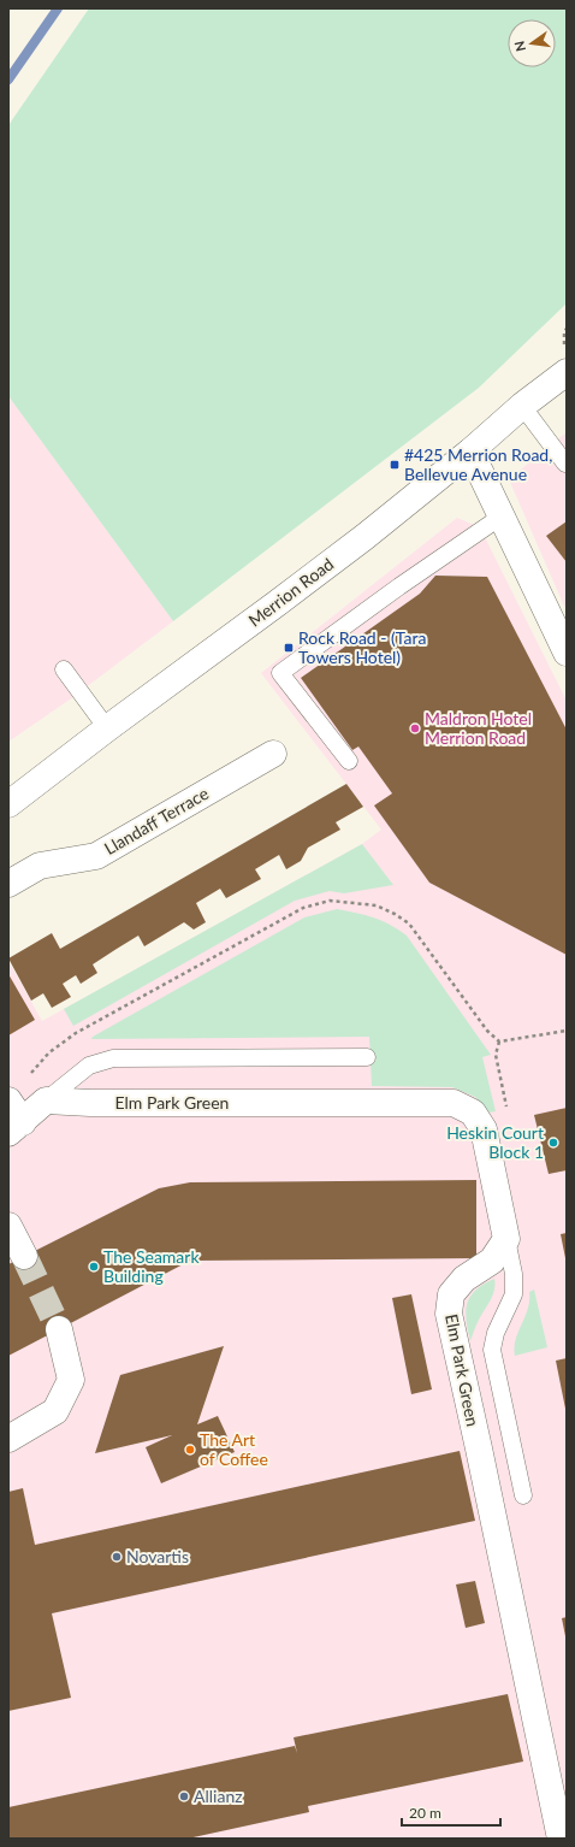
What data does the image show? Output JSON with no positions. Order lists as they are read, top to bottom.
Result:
{
  "streets": {
    "street": ["Merrion Road", "Llandaff Terrace", "Elm Park Green"]
  },
  "places": {
    "transit": ["#425 Merrion Road, Bellevue Avenue", "Rock Road - (Tara Towers Hotel)"],
    "other": [
      "Maldron Hotel Merrion Road",
      "Heskin Court Block 1",
      "The Seamark Building",
      "The Art of Coffee",
      "Novartis",
      "Allianz"
    ]
  },
  "scale_bar": "20 m",
  "north": "left"
}
